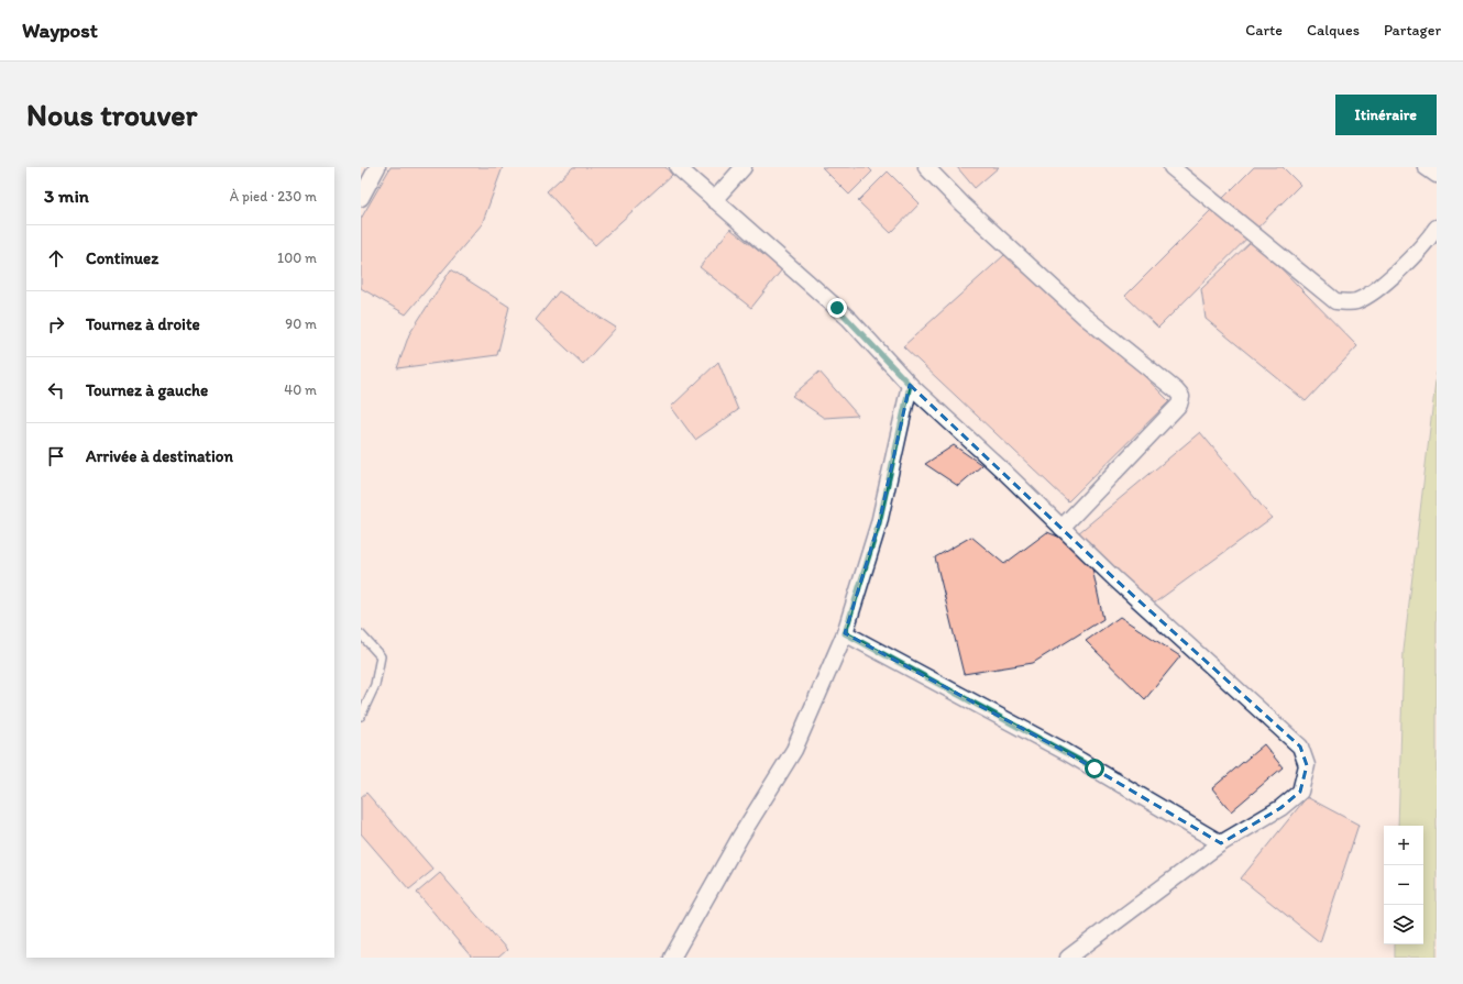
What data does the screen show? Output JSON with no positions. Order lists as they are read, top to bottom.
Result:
{
  "page": {
    "header": "Waypost",
    "nav": ["Carte", "Calques", "Partager"],
    "buttons": "Itinéraire",
    "title": "Nous trouver",
    "heading": ["3 min", "À pied · 230 m"],
    "list": [
      ["Continuez", "100 m"],
      ["Tournez à droite", "90 m"],
      ["Tournez à gauche", "40 m"],
      "Arrivée à destination"
    ],
    "map_buttons": ["+", "−"]
  }
}
